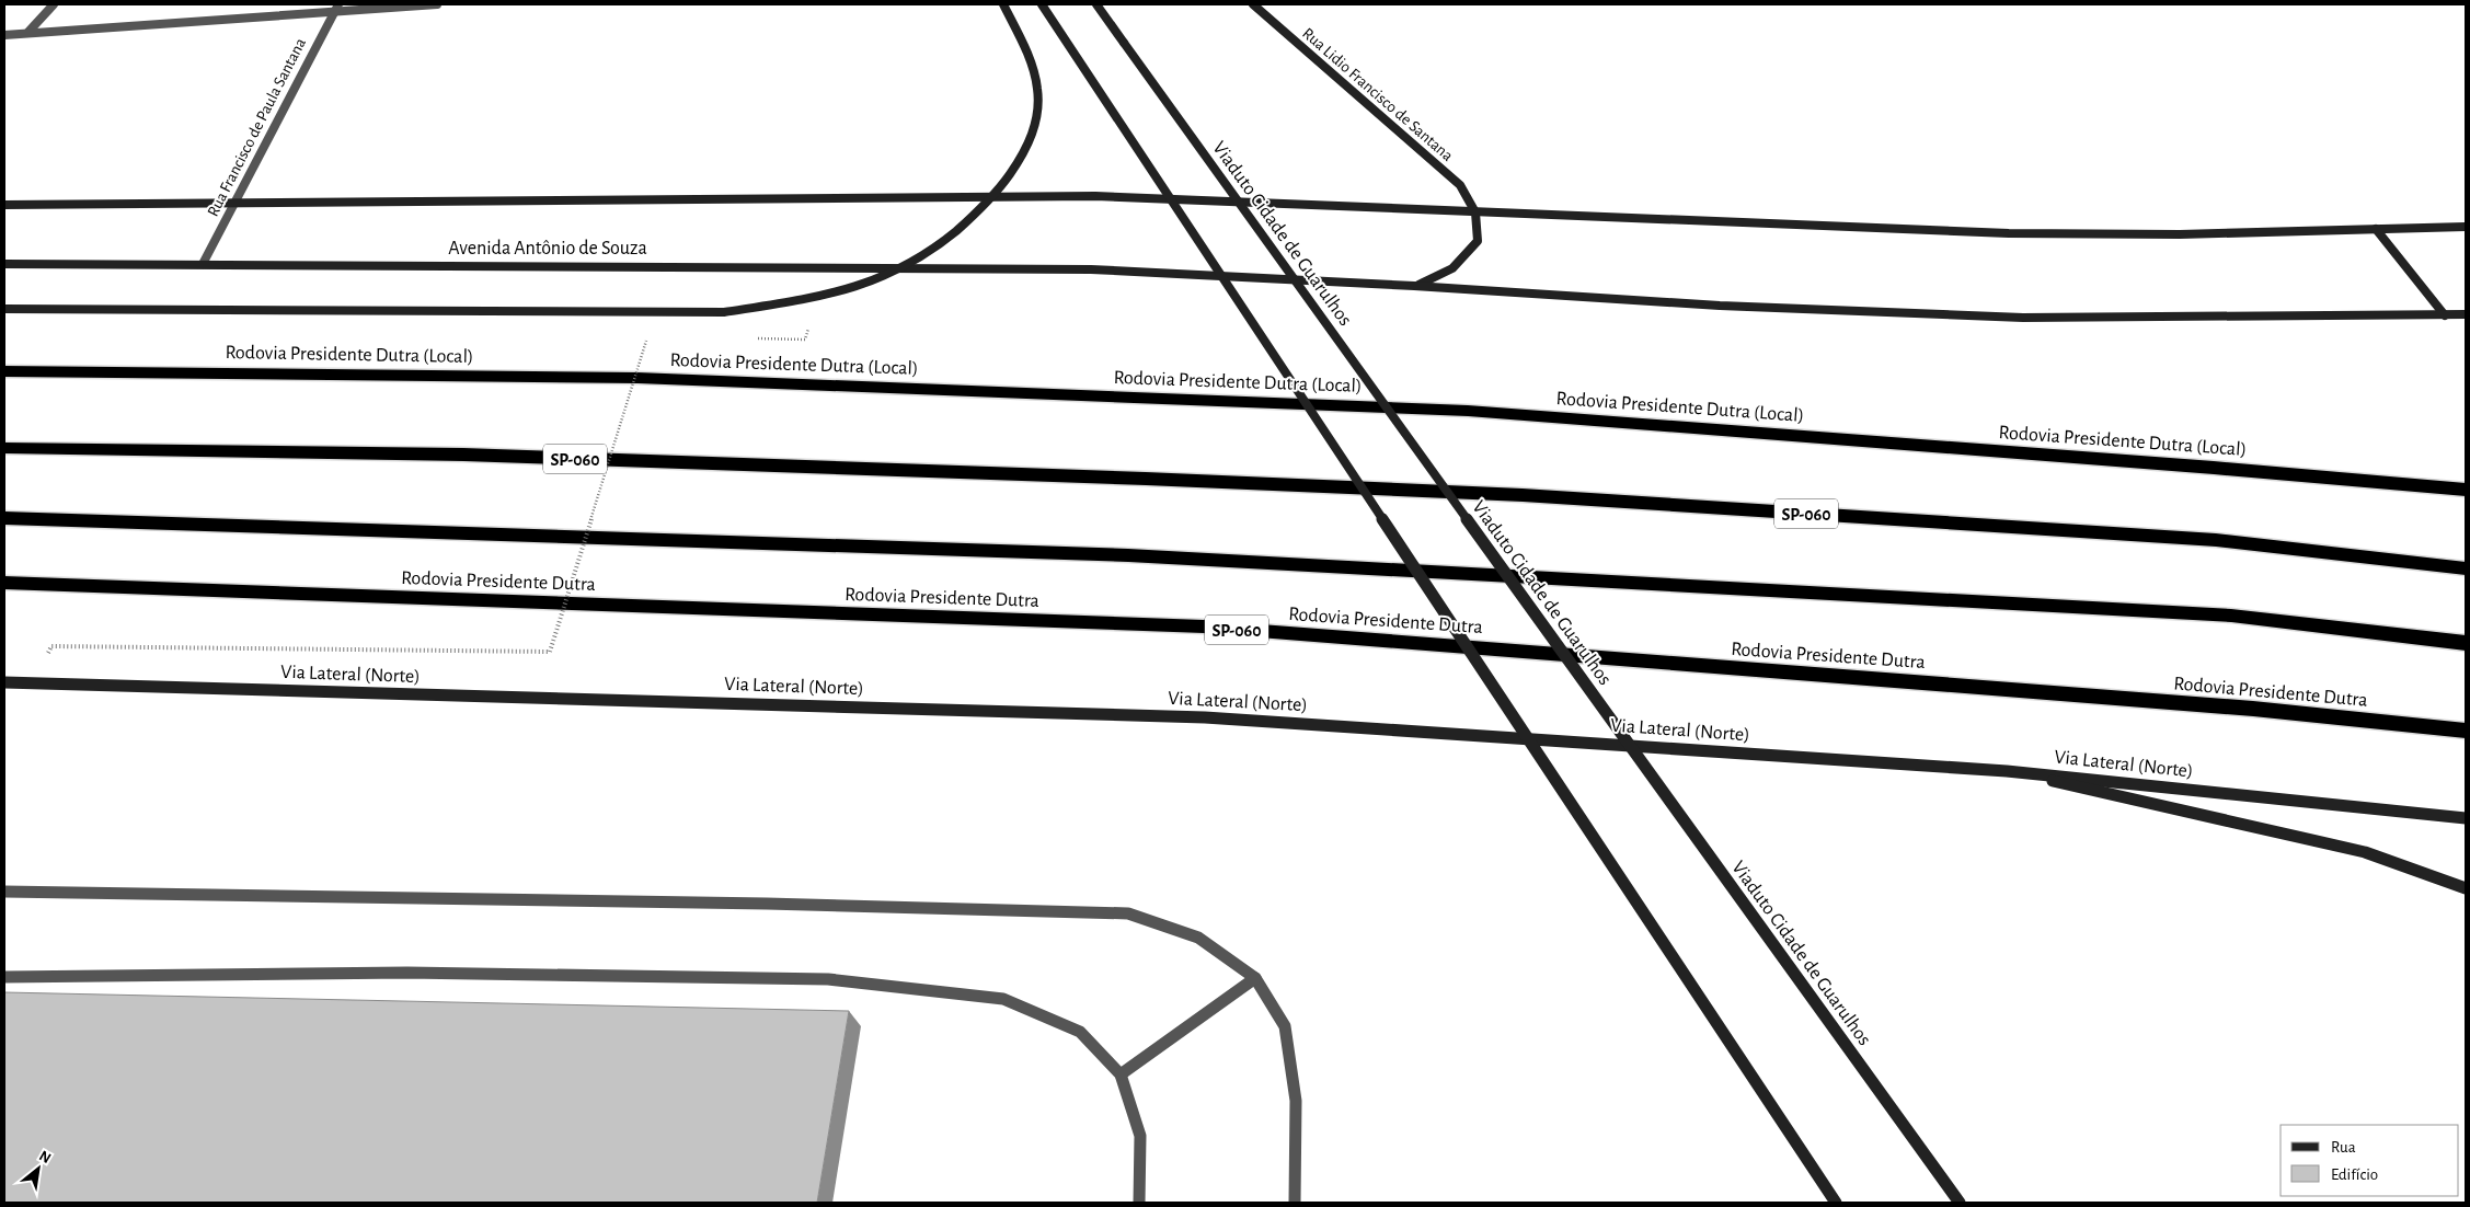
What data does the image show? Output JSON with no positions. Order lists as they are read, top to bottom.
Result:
{
  "streets": {
    "highway": ["Rodovia Presidente Dutra (Local)", "SP-060", "Rodovia Presidente Dutra"],
    "main road": [
      "Rua Lidio Francisco de Santana",
      "Viaduto Cidade de Guarulhos",
      "Avenida Antônio de Souza",
      "Via Lateral (Norte)"
    ],
    "street": ["Rua Francisco de Paula Santana"]
  },
  "crossings": [
    ["Rua Francisco de Paula Santana", "Avenida Antônio de Souza"]
  ],
  "legend": ["Rua", "Edifício"],
  "north": "top right"
}
